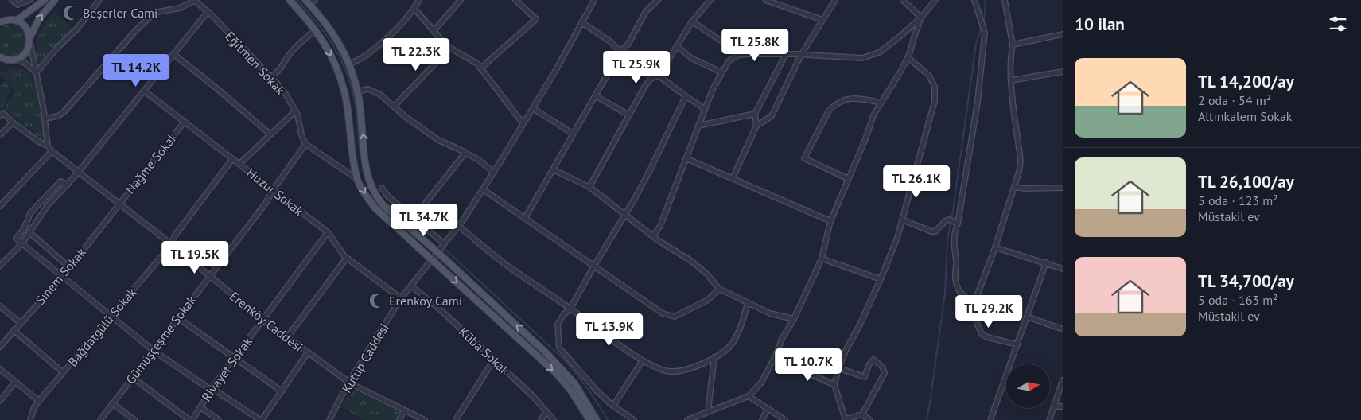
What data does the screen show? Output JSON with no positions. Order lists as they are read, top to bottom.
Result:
{
  "streets": {
    "street": [
      "Eğitmen Sokak",
      "Nağme Sokak",
      "Huzur Sokak",
      "Sinem Sokak",
      "Erenköy Caddesi",
      "Bağdatgülü Sokak",
      "Gümüşçeşme Sokak",
      "Küba Sokak",
      "Kutup Caddesi",
      "Rivayet Sokak"
    ]
  },
  "crossings": [
    ["Eğitmen Sokak", "Gümüşçeşme Sokak"],
    ["Nağme Sokak", "Huzur Sokak"],
    ["Nağme Sokak", "Sinem Sokak"],
    ["Nağme Sokak", "Erenköy Caddesi"],
    ["Huzur Sokak", "Bağdatgülü Sokak"],
    ["Huzur Sokak", "Gümüşçeşme Sokak"],
    ["Huzur Sokak", "Kutup Caddesi"],
    ["Huzur Sokak", "Rivayet Sokak"],
    ["Sinem Sokak", "Erenköy Caddesi"],
    ["Erenköy Caddesi", "Bağdatgülü Sokak"],
    ["Erenköy Caddesi", "Gümüşçeşme Sokak"],
    ["Erenköy Caddesi", "Kutup Caddesi"],
    ["Erenköy Caddesi", "Rivayet Sokak"],
    ["Küba Sokak", "Kutup Caddesi"]
  ],
  "places": {
    "mosque": ["Beşerler Cami", "Erenköy Cami"]
  },
  "north": "right",
  "page": {
    "heading": "10 ilan",
    "price": [
      "TL 25.8K",
      "TL 22.3K",
      "TL 25.9K",
      "TL 14.2K",
      "TL 26.1K",
      "TL 34.7K",
      "TL 19.5K",
      "TL 29.2K",
      "TL 13.9K",
      "TL 10.7K"
    ],
    "list": [
      {
        "name": "TL 14,200/ay",
        "note": "2 oda · 54 m² · Altınkalem Sokak"
      },
      {
        "name": "TL 26,100/ay",
        "note": "5 oda · 123 m² · Müstakil ev"
      },
      {
        "name": "TL 34,700/ay",
        "note": "5 oda · 163 m² · Müstakil ev"
      }
    ]
  }
}
